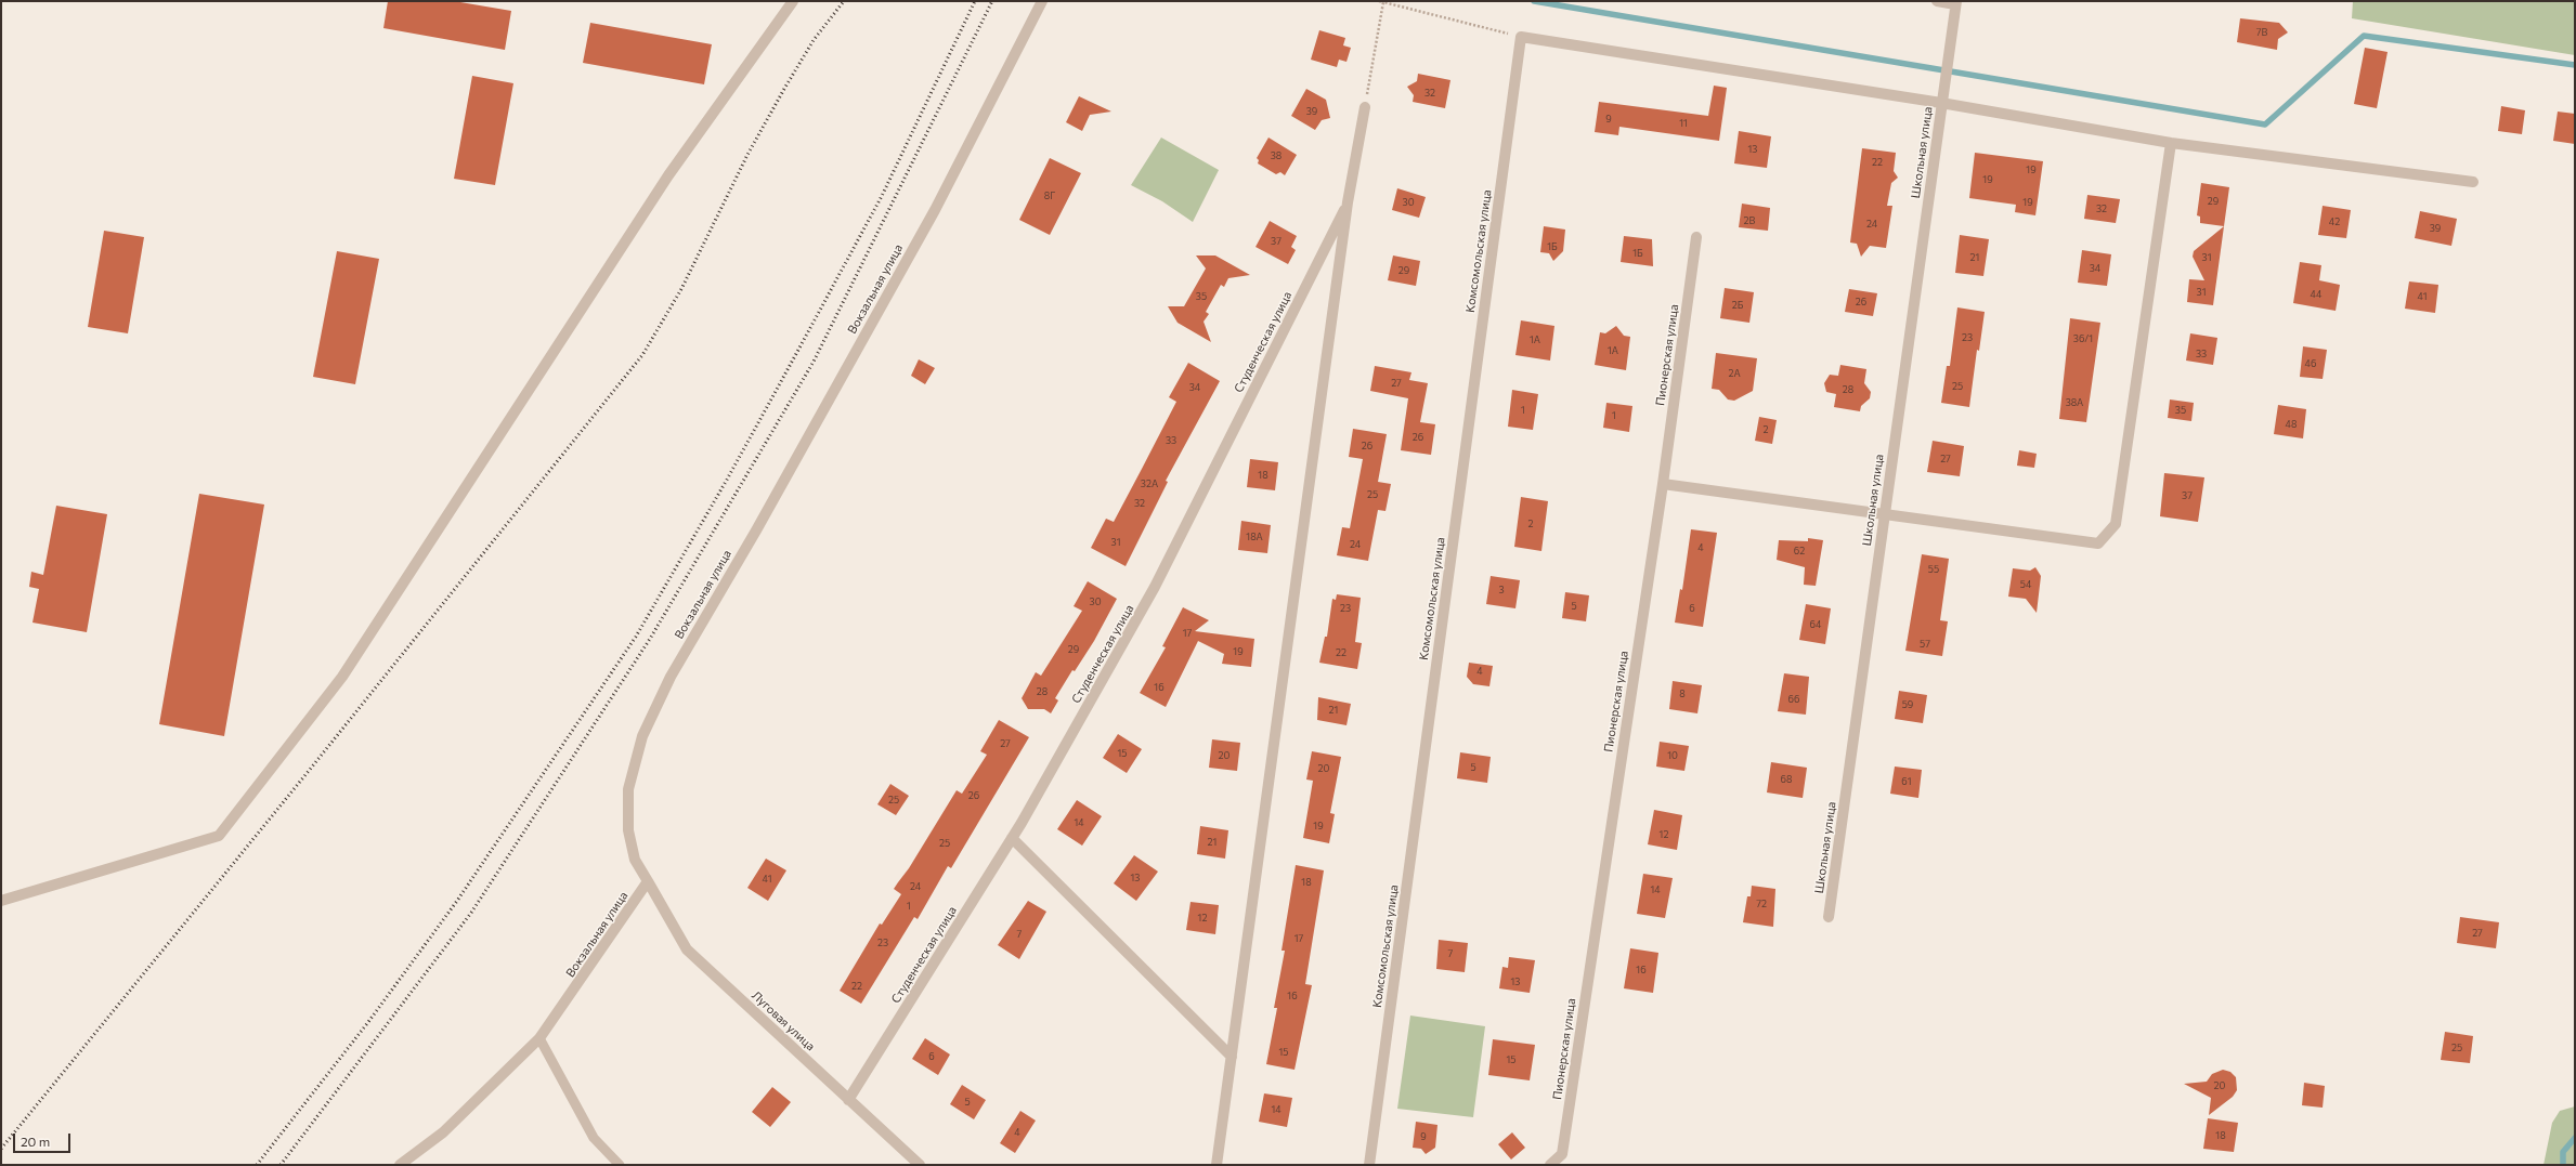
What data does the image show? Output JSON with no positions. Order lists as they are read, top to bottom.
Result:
{
  "streets": {
    "street": [
      "Школьная улица",
      "Комсомольская улица",
      "Вокзальная улица",
      "Студенческая улица",
      "Пионерская улица",
      "Луговая улица"
    ]
  },
  "crossings": [
    ["Вокзальная улица", "Луговая улица"],
    ["Студенческая улица", "Луговая улица"]
  ],
  "house_numbers": [
    "7В",
    "32",
    "39",
    "9",
    "11",
    "13",
    "38",
    "22",
    "19",
    "19",
    "8Г",
    "29",
    "30",
    "19",
    "32",
    "2В",
    "42",
    "24",
    "39",
    "37",
    "1Б",
    "1Б",
    "21",
    "31",
    "34",
    "29",
    "31",
    "44",
    "35",
    "41",
    "26",
    "2Б",
    "23",
    "36/1",
    "1А",
    "1А",
    "33",
    "46",
    "2А",
    "27",
    "25",
    "34",
    "28",
    "38А",
    "1",
    "35",
    "1",
    "48",
    "2",
    "26",
    "33",
    "26",
    "27",
    "18",
    "32А",
    "25",
    "37",
    "32",
    "2",
    "18А",
    "31",
    "24",
    "4",
    "62",
    "55",
    "54",
    "3",
    "30",
    "5",
    "23",
    "6",
    "64",
    "17",
    "57",
    "29",
    "19",
    "22",
    "4",
    "16",
    "28",
    "8",
    "66",
    "59",
    "21",
    "27",
    "15",
    "20",
    "10",
    "5",
    "20",
    "68",
    "61",
    "26",
    "25",
    "14",
    "19",
    "12",
    "21",
    "25",
    "13",
    "41",
    "18",
    "24",
    "14",
    "72",
    "1",
    "12",
    "27",
    "7",
    "17",
    "23",
    "7",
    "16",
    "13",
    "22",
    "16",
    "25",
    "15",
    "6",
    "15",
    "20",
    "5",
    "14",
    "4",
    "18",
    "9"
  ],
  "scale_bar": "20 m"
}
